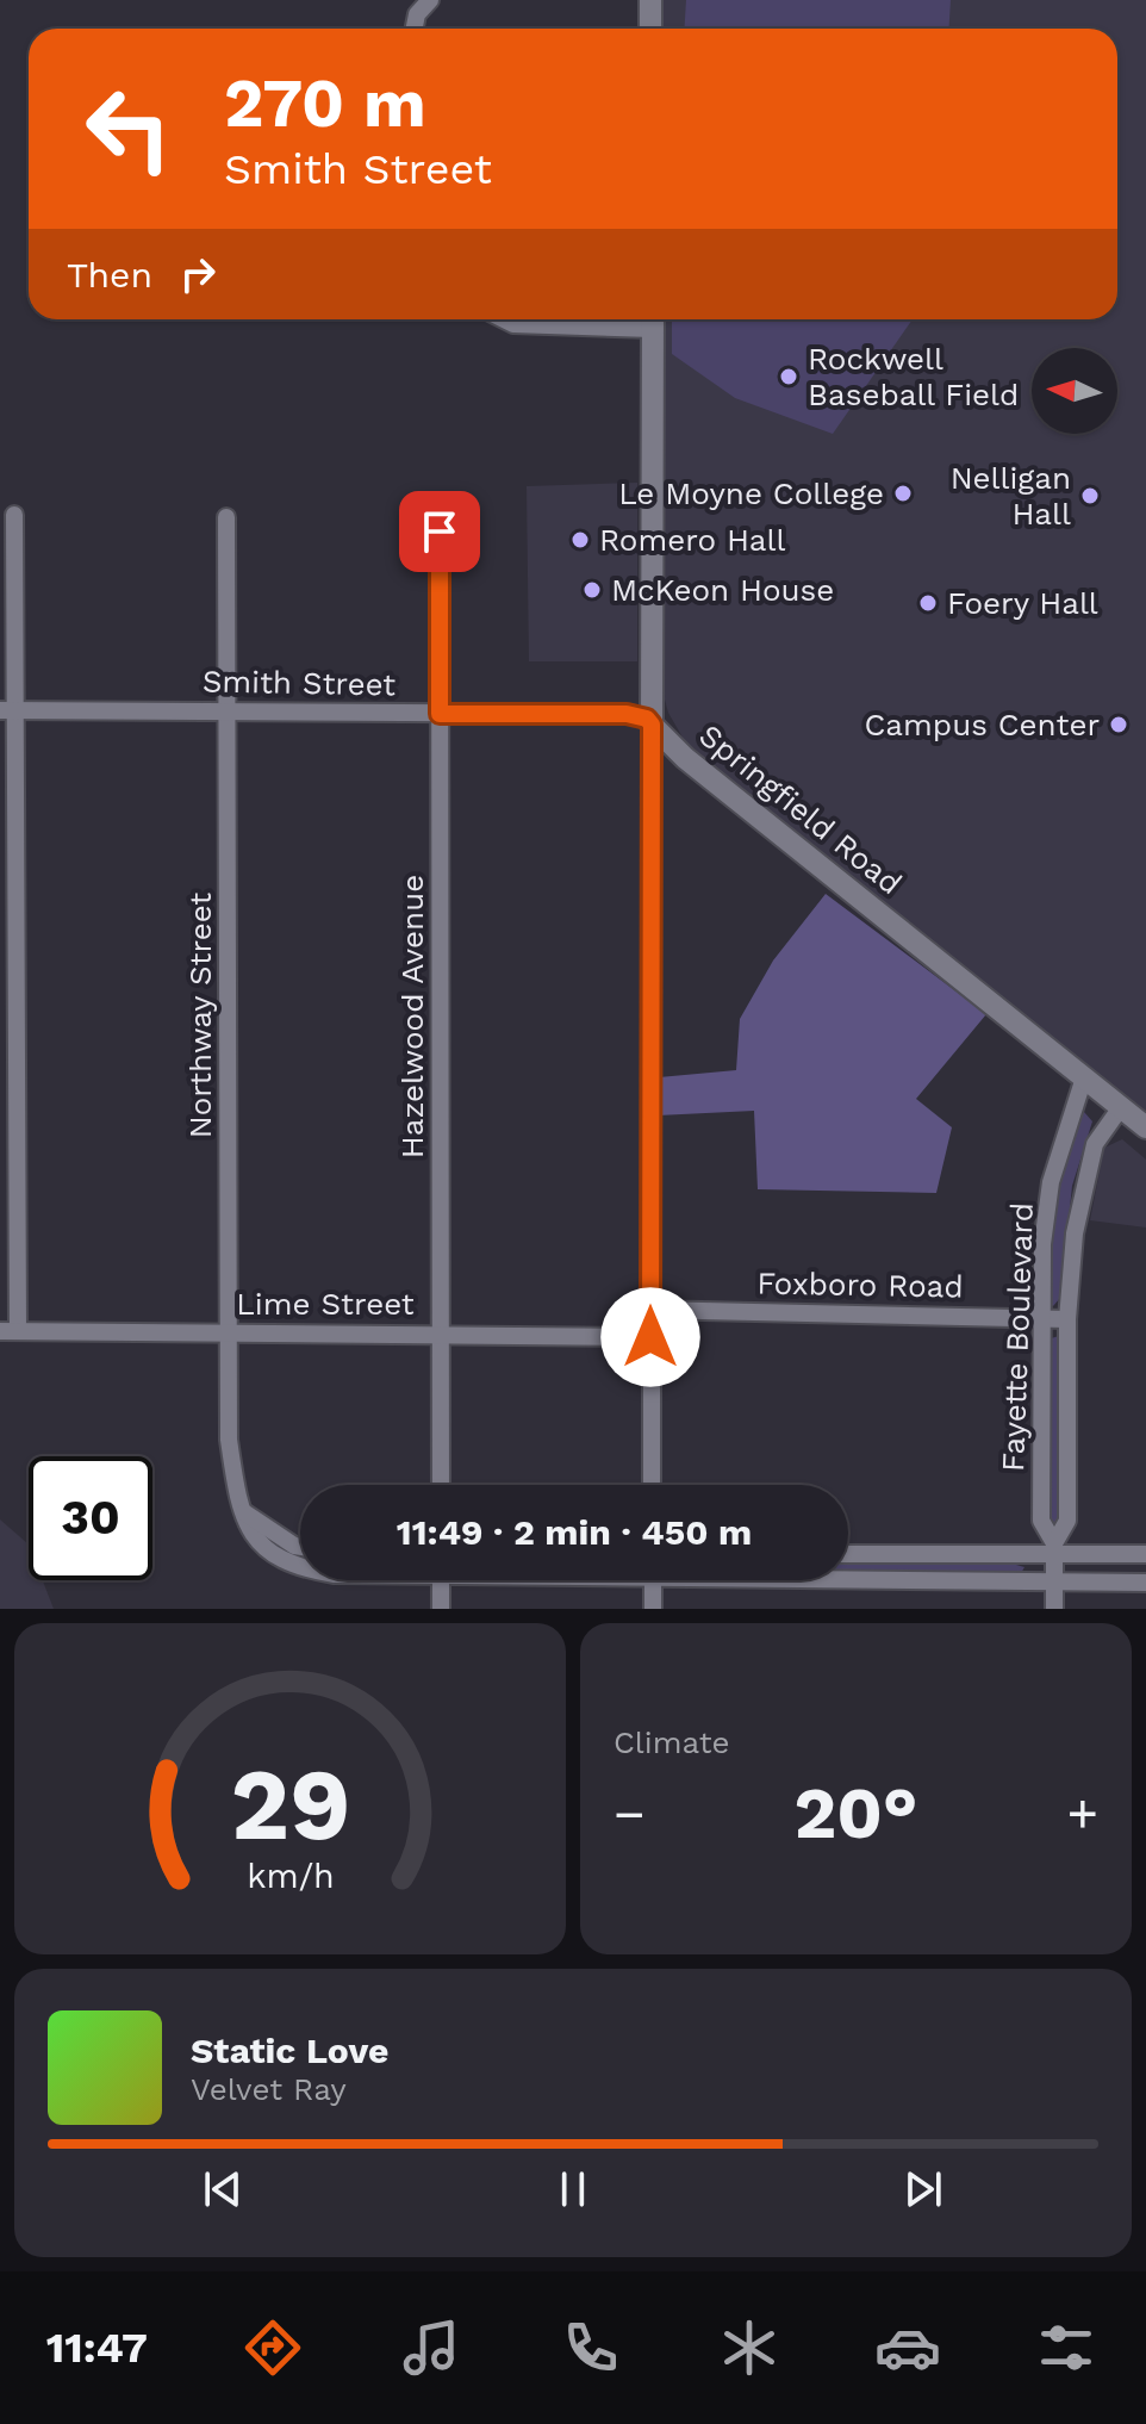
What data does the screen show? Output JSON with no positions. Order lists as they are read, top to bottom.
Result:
{
  "streets": {
    "street": [
      "Smith Street",
      "Springfield Road",
      "Northway Street",
      "Hazelwood Avenue",
      "Foxboro Road",
      "Lime Street",
      "Fayette Boulevard"
    ]
  },
  "crossings": [
    ["Smith Street", "Springfield Road"],
    ["Smith Street", "Northway Street"],
    ["Smith Street", "Hazelwood Avenue"],
    ["Springfield Road", "Fayette Boulevard"],
    ["Northway Street", "Lime Street"],
    ["Hazelwood Avenue", "Lime Street"],
    ["Foxboro Road", "Fayette Boulevard"]
  ],
  "places": [
    "Rockwell Baseball Field",
    "Le Moyne College",
    "Nelligan Hall",
    "Romero Hall",
    "McKeon House",
    "Foery Hall",
    "Campus Center"
  ],
  "north": "left",
  "page": {
    "turn": ["270 m", "Smith Street"],
    "then": "Then",
    "limit": "30",
    "trip": "11:49 · 2 min · 450 m",
    "tile": "Climate",
    "heat": ["−", "20°", "+"],
    "song": ["Static Love", "Velvet Ray"],
    "tabs": "11:47",
    "gauge": ["29", "km/h"]
  }
}
